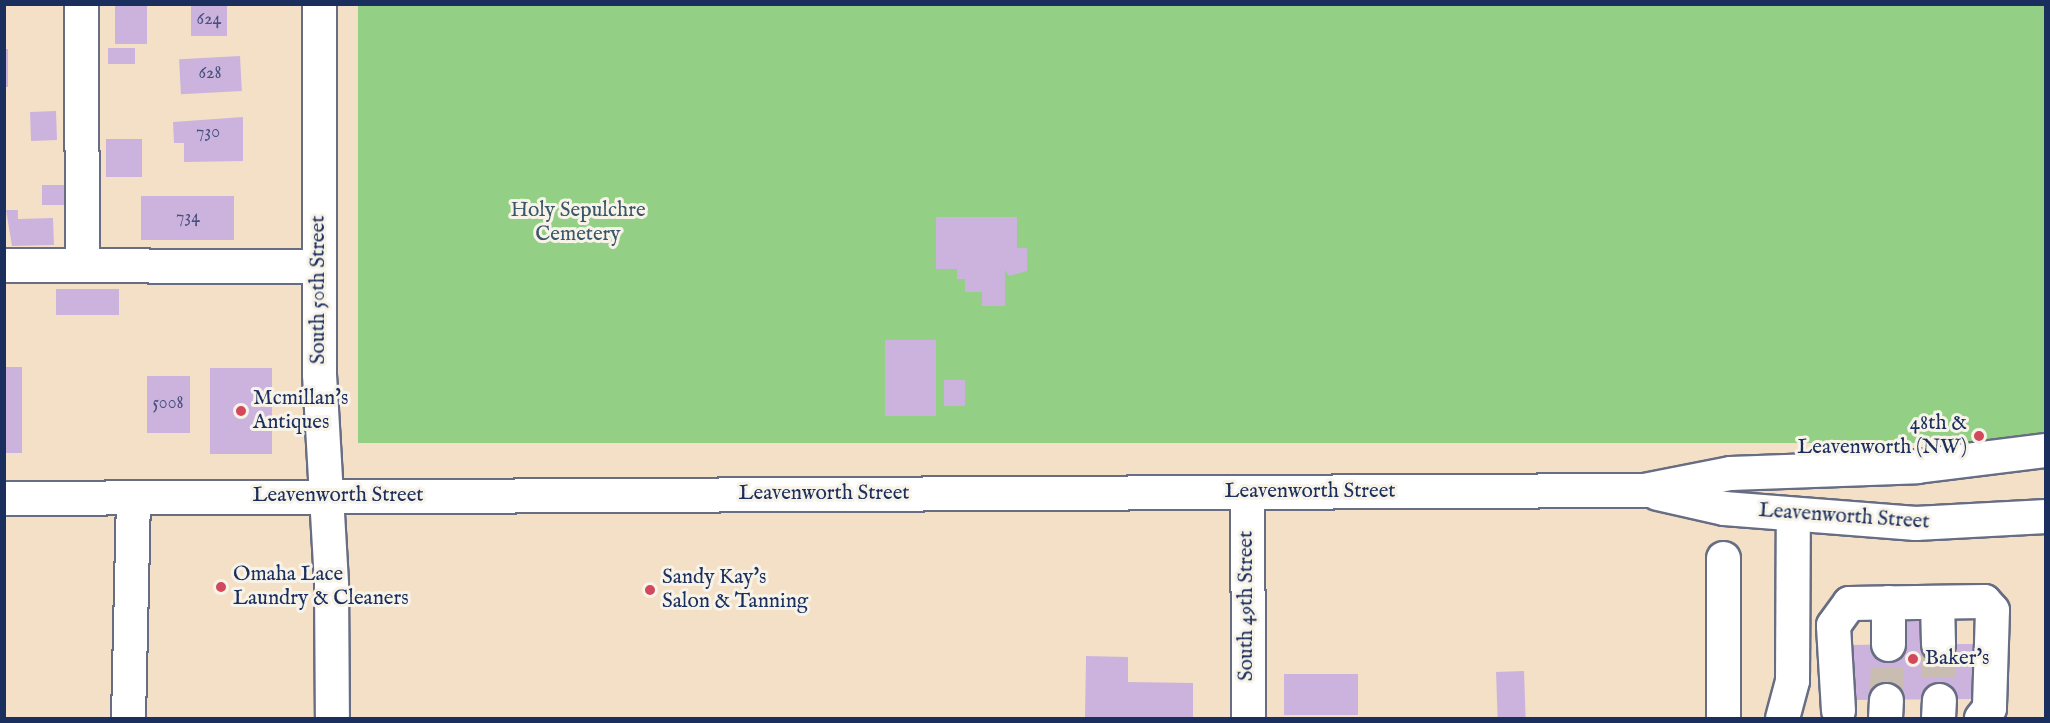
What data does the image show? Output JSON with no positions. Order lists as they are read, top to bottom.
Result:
{
  "streets": {
    "main road": ["South 50th Street", "Leavenworth Street", "South 49th Street"]
  },
  "crossings": [
    ["South 50th Street", "Leavenworth Street"],
    ["Leavenworth Street", "South 49th Street"]
  ],
  "parks": ["Holy Sepulchre Cemetery"],
  "places": [
    "Mcmillan's Antiques",
    "48th & Leavenworth (NW)",
    "Omaha Lace Laundry & Cleaners",
    "Sandy Kay's Salon & Tanning",
    "Baker's"
  ],
  "house_numbers": [
    "624",
    "628",
    "730",
    "734",
    "5008"
  ]
}
